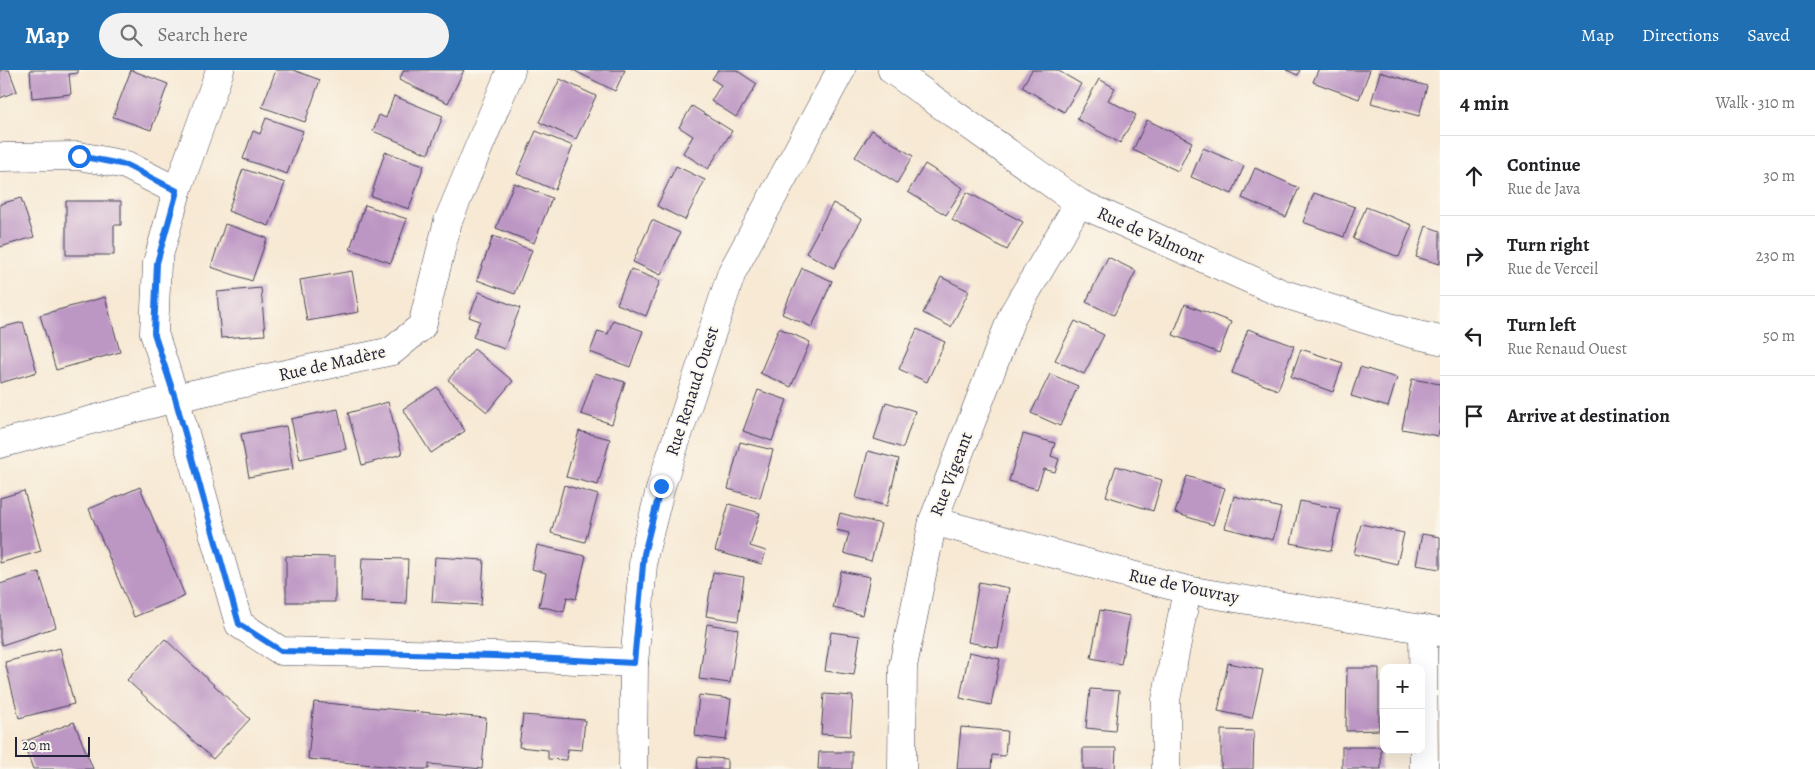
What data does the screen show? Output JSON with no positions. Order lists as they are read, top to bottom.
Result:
{
  "streets": {
    "street": [
      "Rue de Valmont",
      "Rue de Madère",
      "Rue Renaud Ouest",
      "Rue Vigeant",
      "Rue de Vouvray"
    ]
  },
  "crossings": [
    ["Rue de Valmont", "Rue Vigeant"],
    ["Rue Vigeant", "Rue de Vouvray"]
  ],
  "scale_bar": "20 m",
  "page": {
    "header": "Map",
    "search": "Search here",
    "nav": ["Map", "Directions", "Saved"],
    "heading": ["4 min", "Walk · 310 m"],
    "list": [
      ["Continue", "Rue de Java", "30 m"],
      ["Turn right", "Rue de Verceil", "230 m"],
      ["Turn left", "Rue Renaud Ouest", "50 m"],
      "Arrive at destination"
    ],
    "map_buttons": ["+", "−"],
    "scale": "20 m"
  }
}
